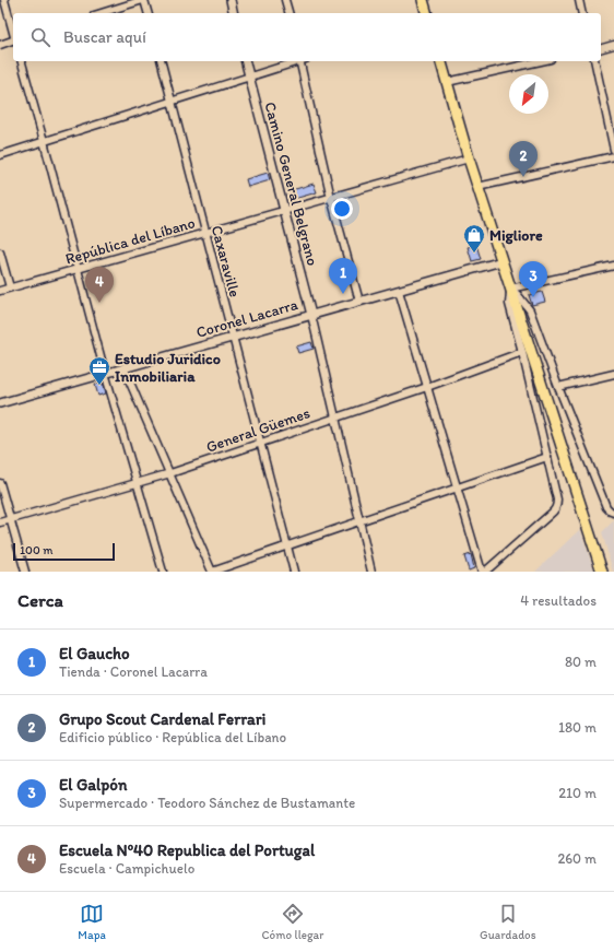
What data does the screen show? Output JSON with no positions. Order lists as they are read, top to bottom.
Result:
{
  "streets": {
    "street": [
      "Camino General Belgrano",
      "República del Líbano",
      "Caxaraville",
      "Coronel Lacarra",
      "General Güemes"
    ]
  },
  "crossings": [
    ["Camino General Belgrano", "República del Líbano"],
    ["Camino General Belgrano", "Coronel Lacarra"],
    ["República del Líbano", "Caxaraville"],
    ["Caxaraville", "Coronel Lacarra"],
    ["Caxaraville", "General Güemes"]
  ],
  "places": {
    "shop": ["Migliore"],
    "office": ["Estudio Juridico Inmobiliaria"]
  },
  "scale_bar": "100 m",
  "north": "bottom left",
  "page": {
    "search": "Buscar aquí",
    "pins": [
      "2",
      "1",
      "3",
      "4"
    ],
    "scale": "100 m",
    "heading": ["Cerca", "4 resultados"],
    "list": [
      {
        "mark": "1",
        "name": "El Gaucho",
        "note": "Tienda · Coronel Lacarra",
        "value": "80 m"
      },
      {
        "mark": "2",
        "name": "Grupo Scout Cardenal Ferrari",
        "note": "Edificio público · República del Líbano",
        "value": "180 m"
      },
      {
        "mark": "3",
        "name": "El Galpón",
        "note": "Supermercado · Teodoro Sánchez de Bustamante",
        "value": "210 m"
      },
      {
        "mark": "4",
        "name": "Escuela Nº40 Republica del Portugal",
        "note": "Escuela · Campichuelo",
        "value": "260 m"
      }
    ],
    "nav": ["Mapa", "Cómo llegar", "Guardados"]
  }
}
